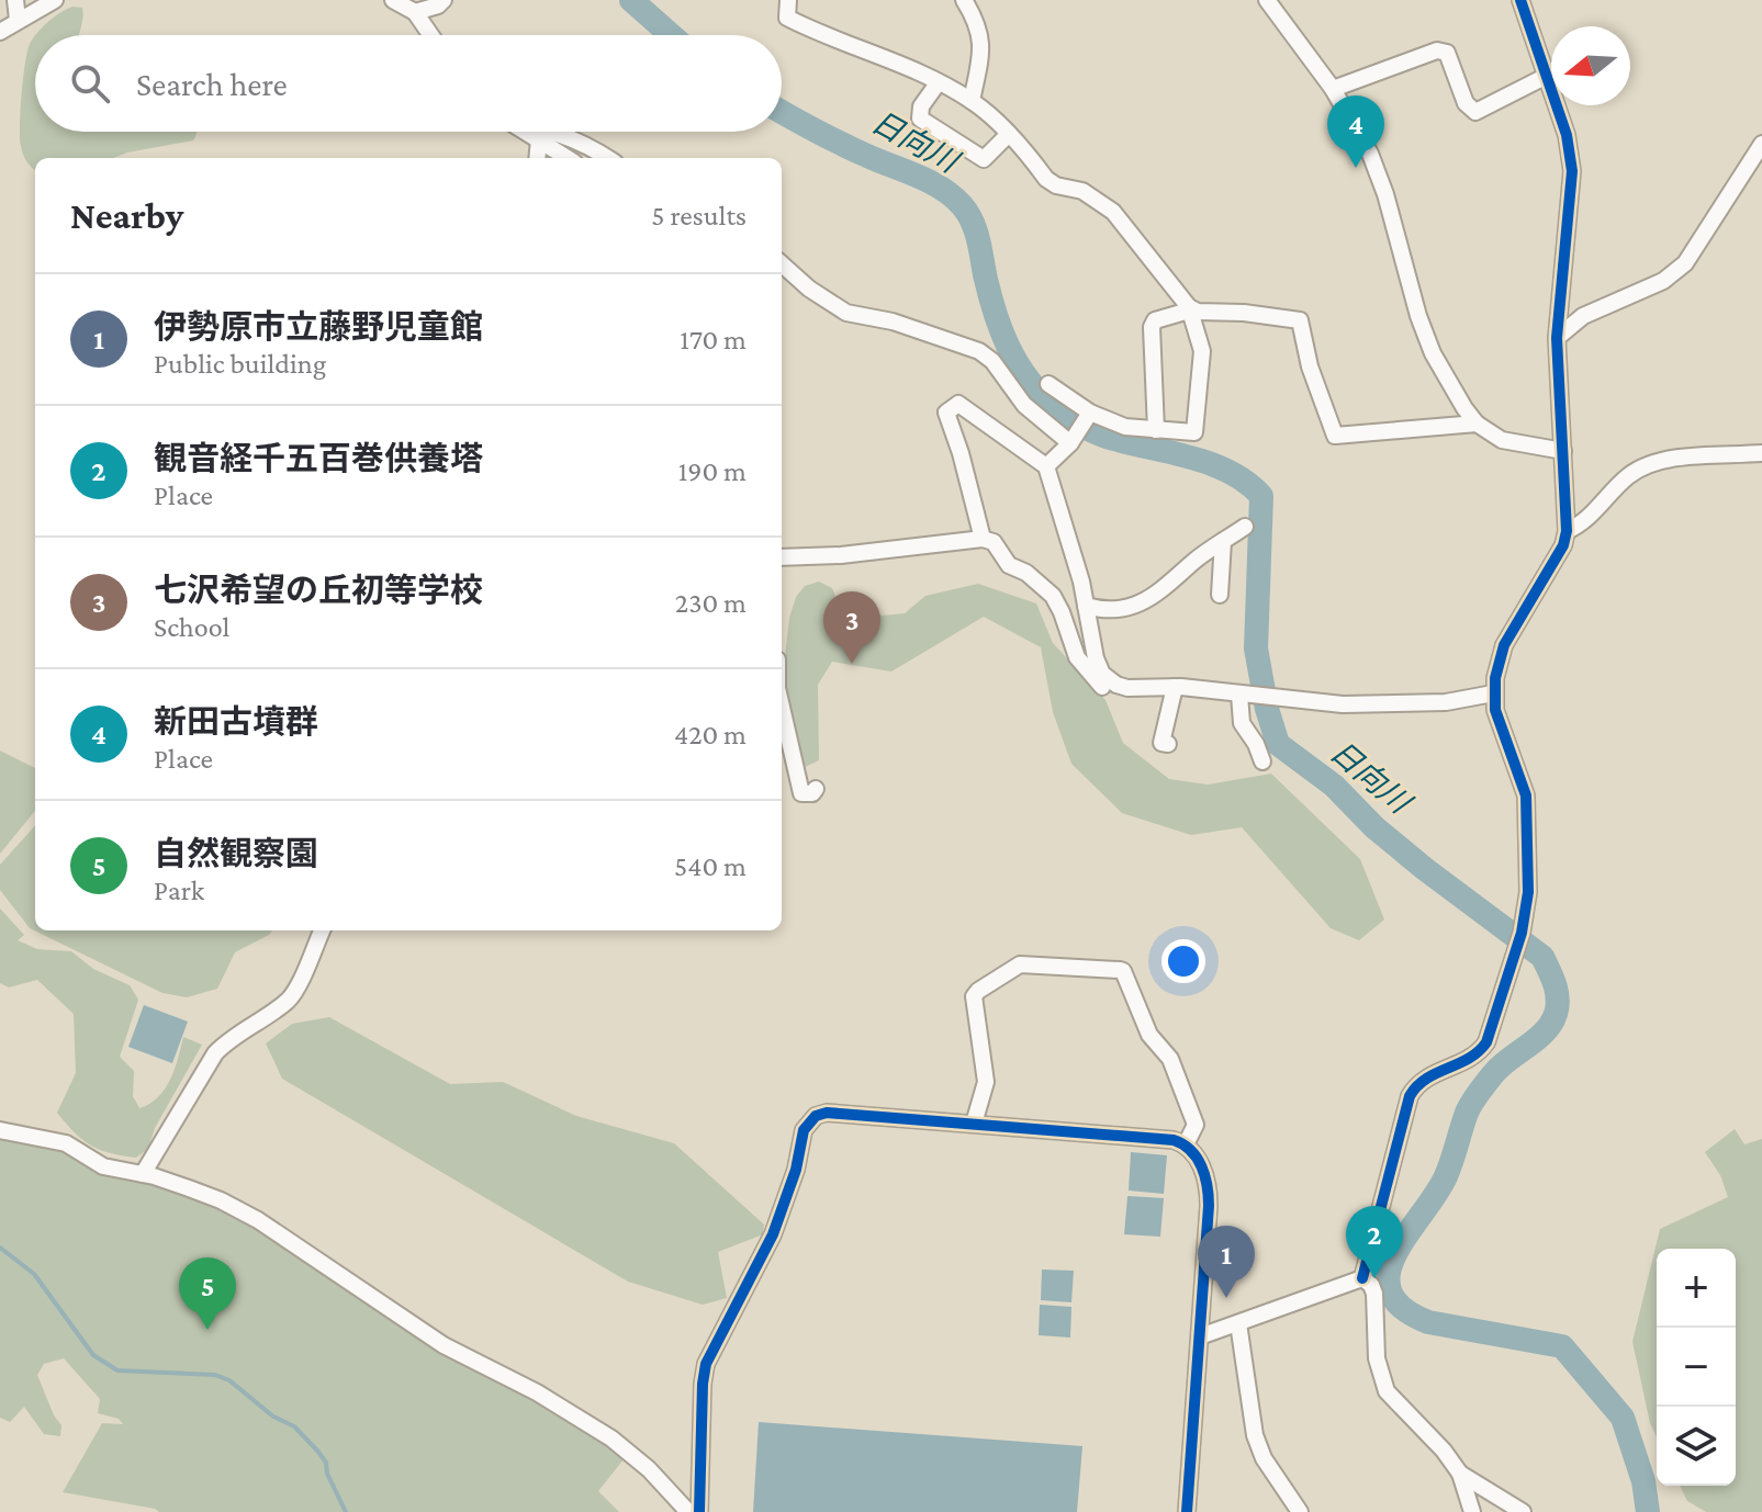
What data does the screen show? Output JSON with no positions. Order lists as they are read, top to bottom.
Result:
{
  "water": ["日向川"],
  "north": "left",
  "page": {
    "search": "Search here",
    "pins": [
      "4",
      "3",
      "2",
      "1",
      "5"
    ],
    "heading": ["Nearby", "5 results"],
    "list": [
      {
        "mark": "1",
        "name": "伊勢原市立藤野児童館",
        "note": "Public building",
        "value": "170 m"
      },
      {
        "mark": "2",
        "name": "観音経千五百巻供養塔",
        "note": "Place",
        "value": "190 m"
      },
      {
        "mark": "3",
        "name": "七沢希望の丘初等学校",
        "note": "School",
        "value": "230 m"
      },
      {
        "mark": "4",
        "name": "新田古墳群",
        "note": "Place",
        "value": "420 m"
      },
      {
        "mark": "5",
        "name": "自然観察園",
        "note": "Park",
        "value": "540 m"
      }
    ],
    "map_buttons": ["+", "−"]
  }
}
